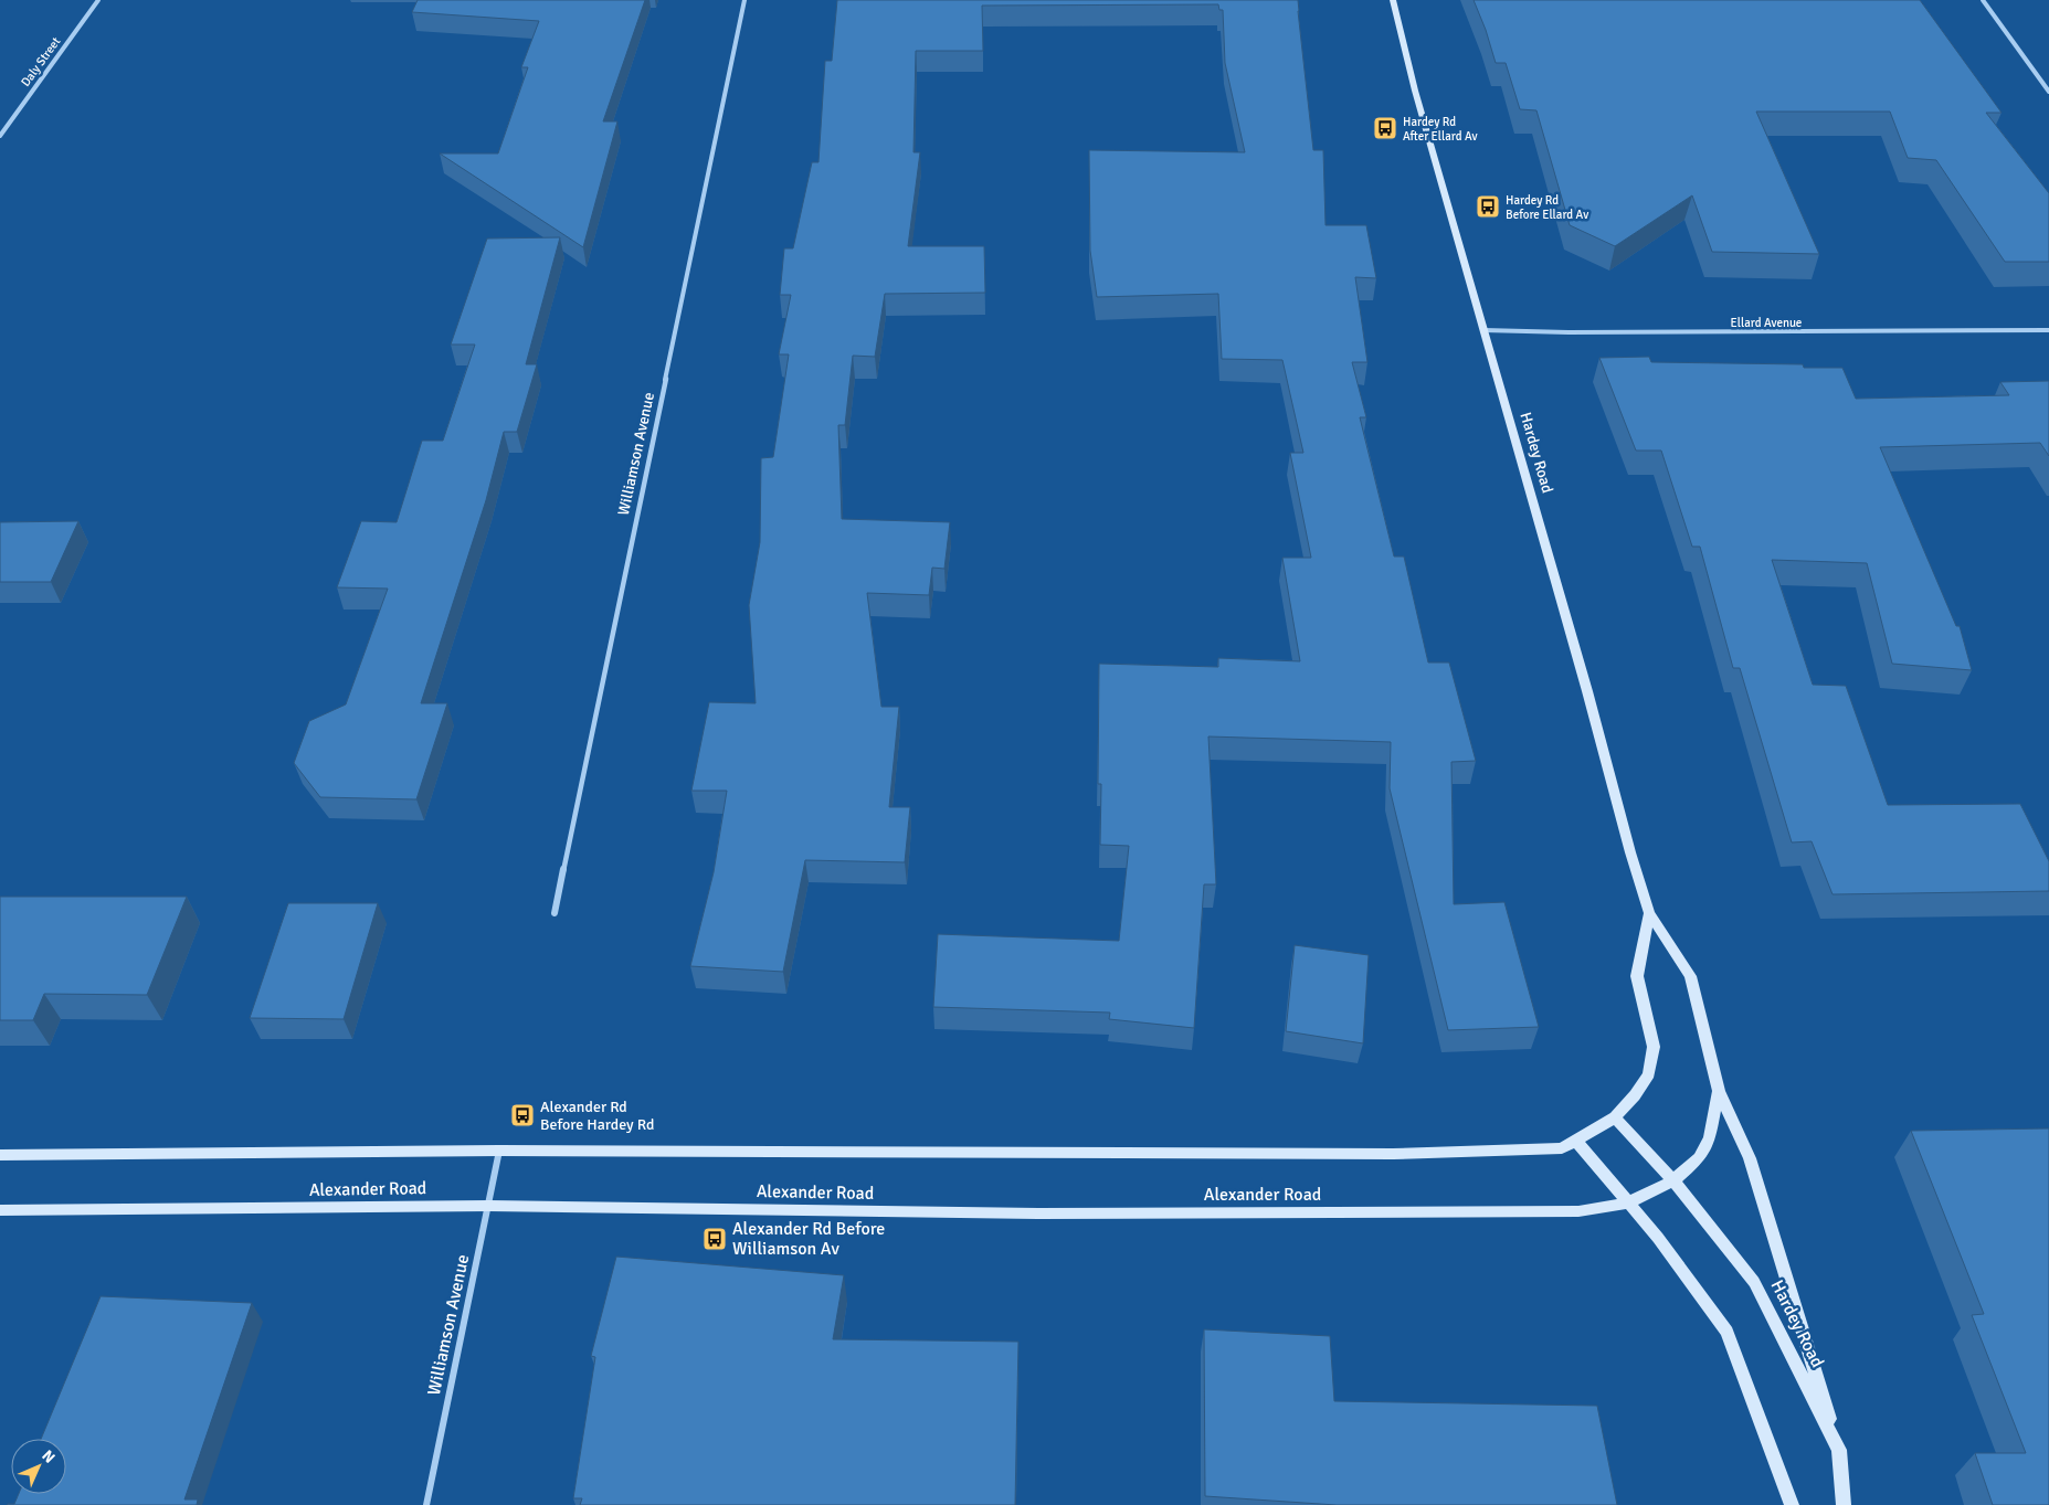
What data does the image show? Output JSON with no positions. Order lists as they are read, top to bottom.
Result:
{
  "streets": {
    "main road": ["Hardey Road", "Alexander Road"],
    "street": ["Daly Street", "Ellard Avenue", "Williamson Avenue"]
  },
  "crossings": [
    ["Ellard Avenue", "Hardey Road"],
    ["Hardey Road", "Williamson Avenue"],
    ["Hardey Road", "Alexander Road"],
    ["Williamson Avenue", "Alexander Road"]
  ],
  "places": {
    "bus stop": [
      "Hardey Rd After Ellard Av",
      "Hardey Rd Before Ellard Av",
      "Alexander Rd Before Hardey Rd",
      "Alexander Rd Before Williamson Av"
    ]
  },
  "north": "top right"
}
